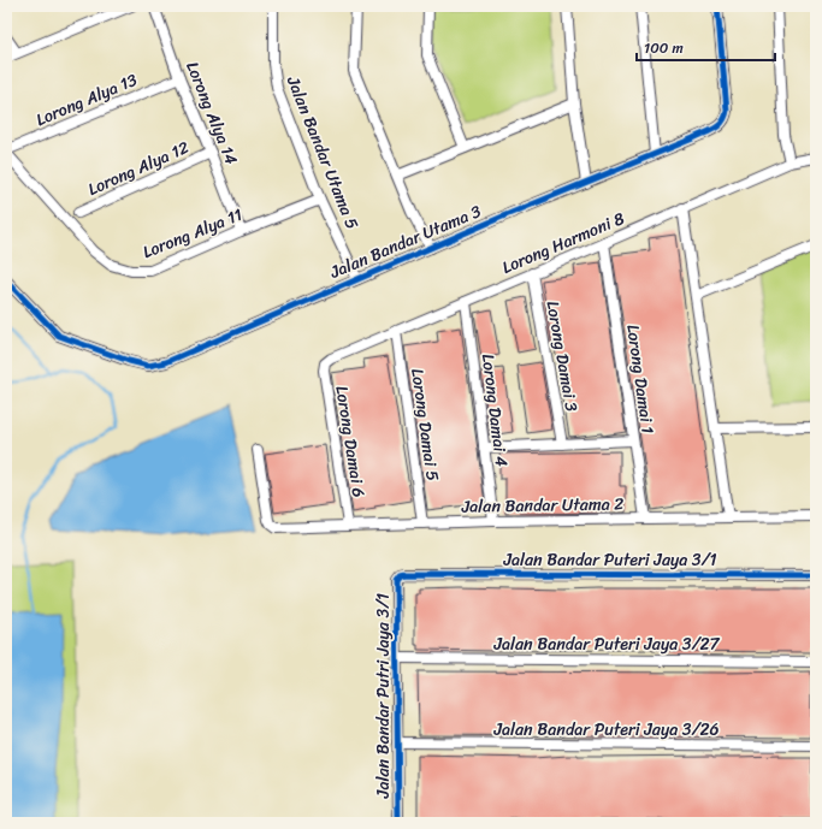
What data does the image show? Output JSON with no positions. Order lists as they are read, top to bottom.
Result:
{
  "streets": {
    "street": [
      "Lorong Alya 13",
      "Lorong Alya 14",
      "Jalan Bandar Utama 5",
      "Lorong Alya 12",
      "Lorong Alya 11",
      "Jalan Bandar Utama 3",
      "Lorong Harmoni 8",
      "Lorong Damai 3",
      "Lorong Damai 1",
      "Lorong Damai 4",
      "Lorong Damai 5",
      "Lorong Damai 6",
      "Jalan Bandar Utama 2",
      "Jalan Bandar Puteri Jaya 3/1",
      "Jalan Bandar Puteri Jaya 3/27",
      "Jalan Bandar Putri Jaya 3/1",
      "Jalan Bandar Puteri Jaya 3/26"
    ]
  },
  "crossings": [
    ["Lorong Alya 13", "Lorong Alya 14"],
    ["Lorong Alya 13", "Lorong Alya 11"],
    ["Lorong Alya 14", "Lorong Alya 12"],
    ["Lorong Alya 14", "Lorong Alya 11"],
    ["Jalan Bandar Utama 5", "Lorong Alya 11"],
    ["Jalan Bandar Utama 5", "Jalan Bandar Utama 3"],
    ["Lorong Harmoni 8", "Lorong Damai 3"],
    ["Lorong Harmoni 8", "Lorong Damai 1"],
    ["Lorong Harmoni 8", "Lorong Damai 4"],
    ["Lorong Harmoni 8", "Lorong Damai 5"],
    ["Lorong Harmoni 8", "Lorong Damai 6"],
    ["Lorong Damai 1", "Jalan Bandar Utama 2"],
    ["Lorong Damai 4", "Jalan Bandar Utama 2"],
    ["Lorong Damai 5", "Jalan Bandar Utama 2"],
    ["Lorong Damai 6", "Jalan Bandar Utama 2"],
    ["Jalan Bandar Puteri Jaya 3/1", "Jalan Bandar Putri Jaya 3/1"],
    ["Jalan Bandar Puteri Jaya 3/27", "Jalan Bandar Putri Jaya 3/1"],
    ["Jalan Bandar Putri Jaya 3/1", "Jalan Bandar Puteri Jaya 3/26"]
  ],
  "scale_bar": "100 m"
}
